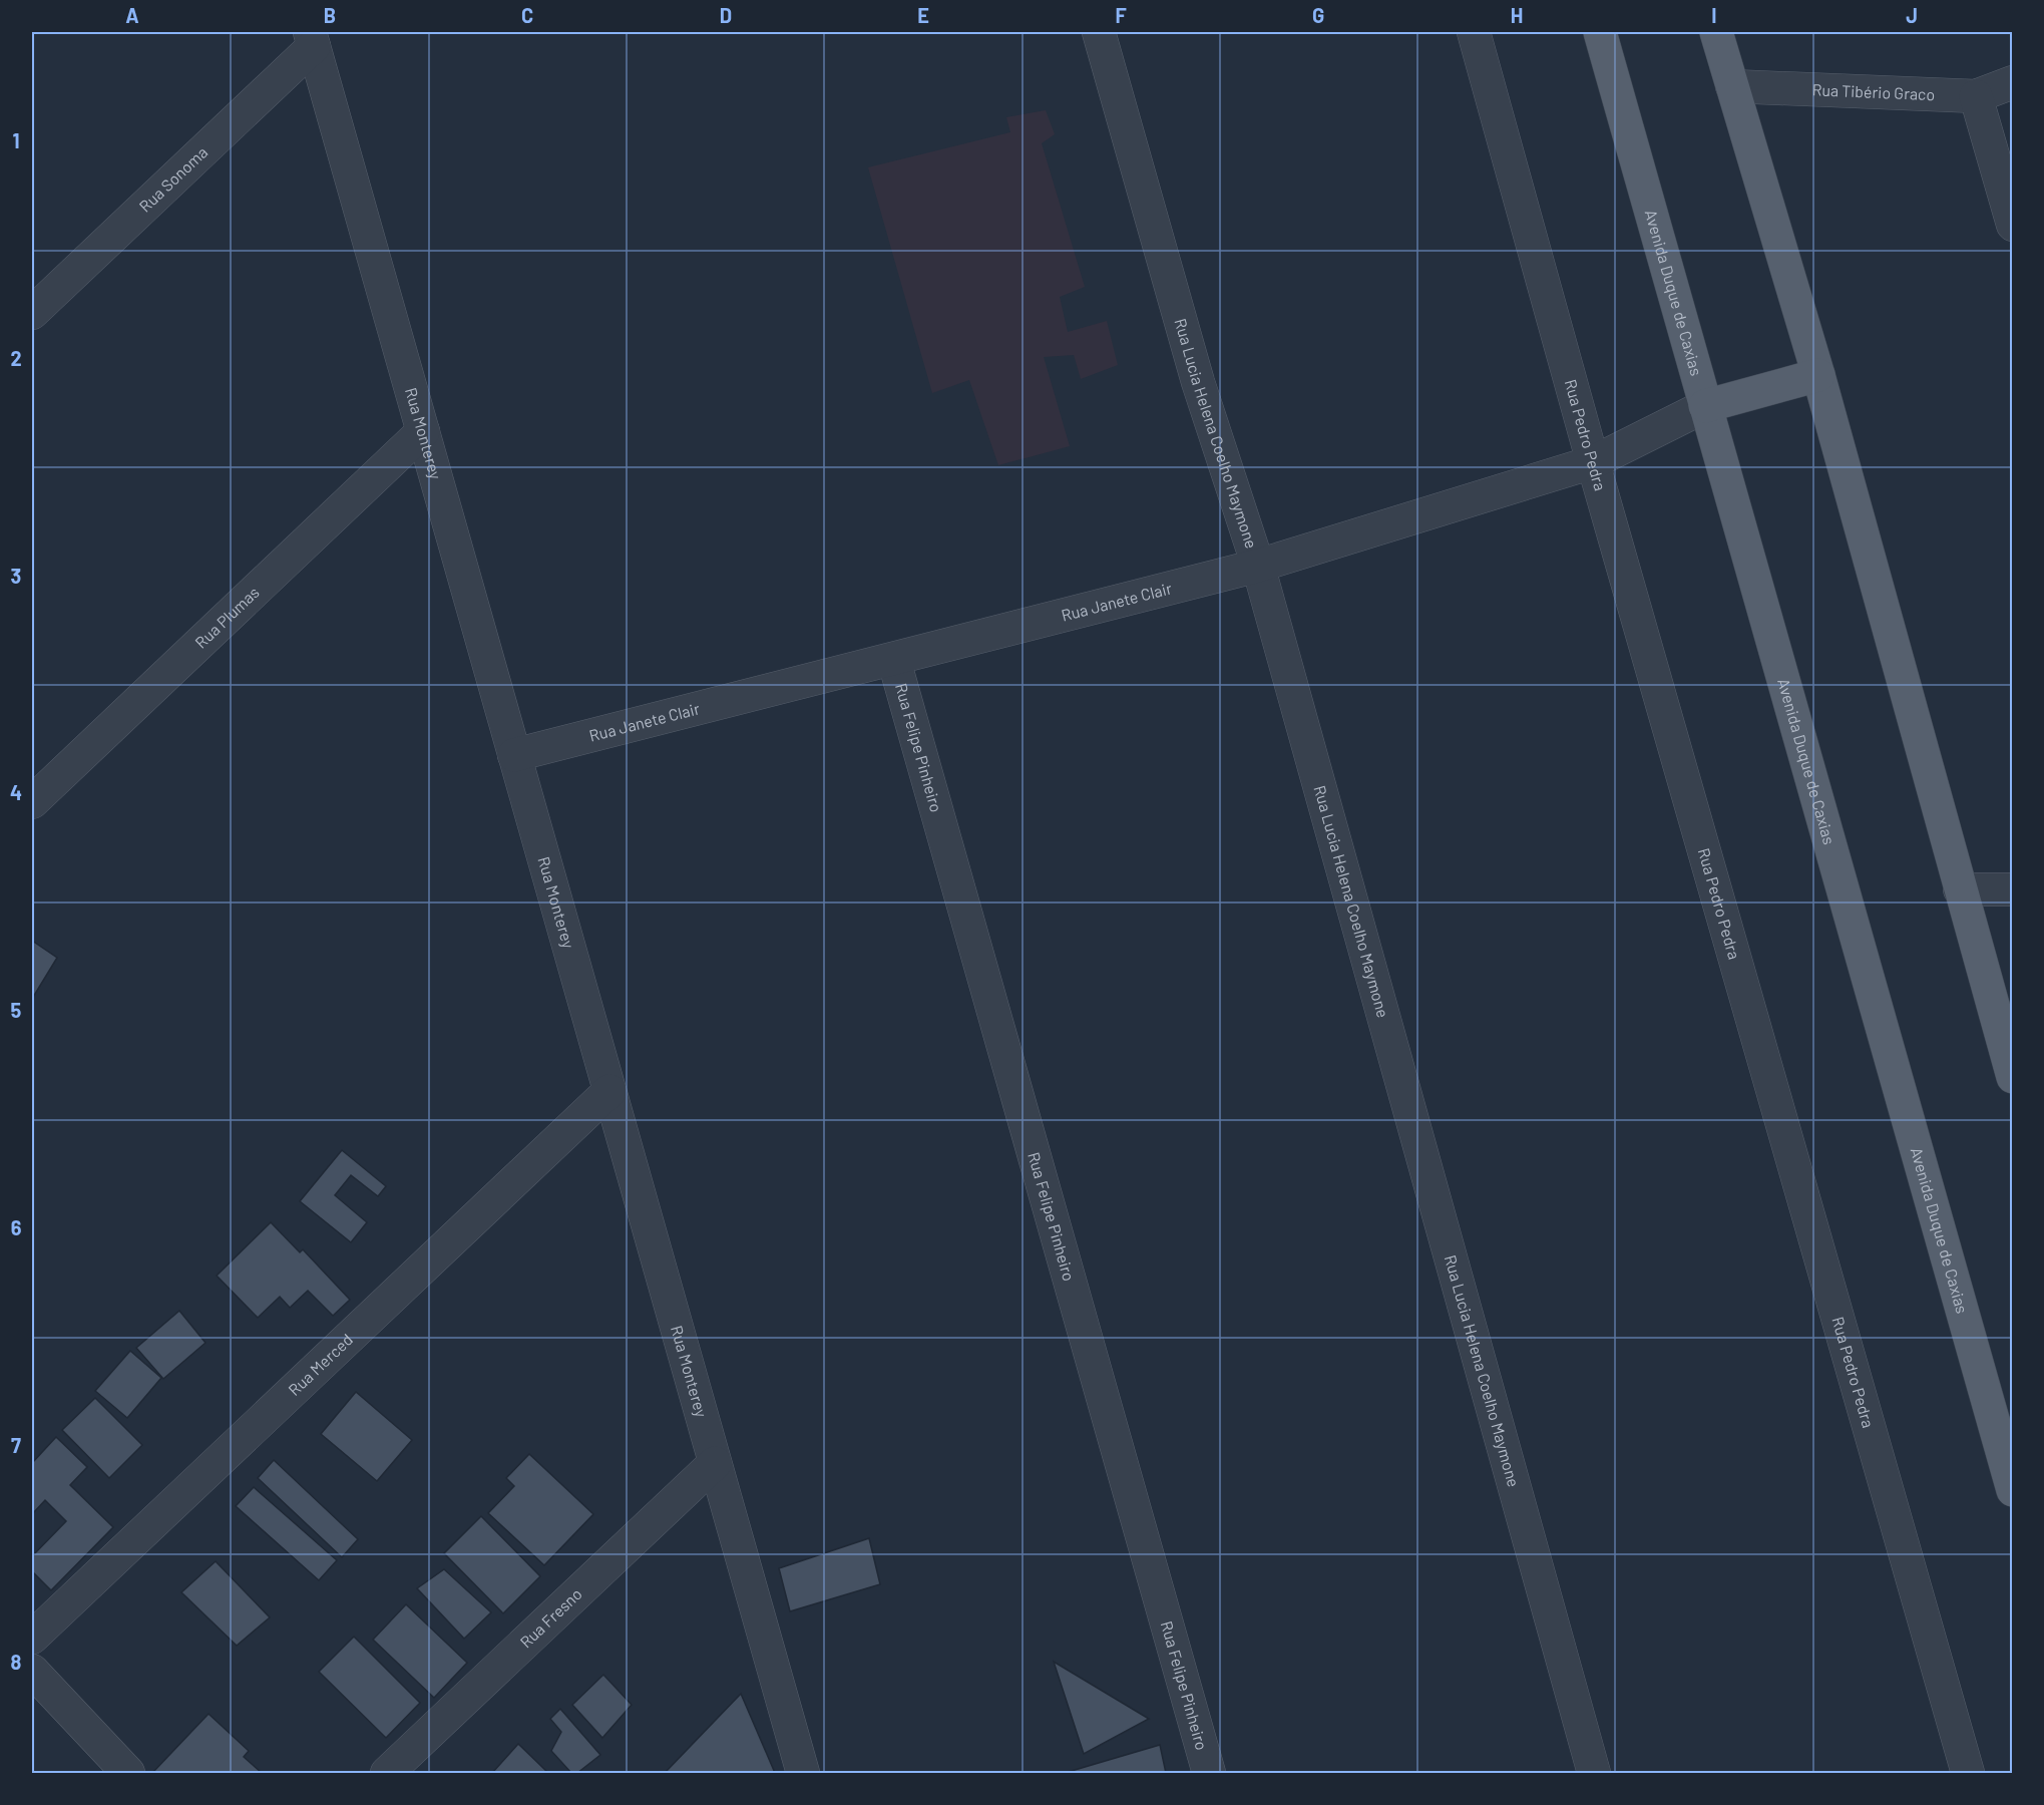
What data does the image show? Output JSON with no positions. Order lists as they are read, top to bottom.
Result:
{
  "streets": {
    "main road": ["Avenida Duque de Caxias"],
    "street": [
      "Rua Tibério Graco",
      "Rua Sonoma",
      "Rua Monterey",
      "Rua Lucia Helena Coelho Maymone",
      "Rua Pedro Pedra",
      "Rua Janete Clair",
      "Rua Plumas",
      "Rua Felipe Pinheiro",
      "Rua Merced",
      "Rua Fresno"
    ]
  },
  "crossings": [
    ["Rua Sonoma", "Rua Monterey"],
    ["Avenida Duque de Caxias", "Rua Janete Clair"],
    ["Rua Monterey", "Rua Janete Clair"],
    ["Rua Monterey", "Rua Plumas"],
    ["Rua Monterey", "Rua Merced"],
    ["Rua Monterey", "Rua Fresno"],
    ["Rua Lucia Helena Coelho Maymone", "Rua Janete Clair"],
    ["Rua Pedro Pedra", "Rua Janete Clair"],
    ["Rua Janete Clair", "Rua Felipe Pinheiro"]
  ],
  "grid": {
    "columns": [
      "A",
      "B",
      "C",
      "D",
      "E",
      "F",
      "G",
      "H",
      "I",
      "J"
    ],
    "rows": [
      "1",
      "2",
      "3",
      "4",
      "5",
      "6",
      "7",
      "8"
    ]
  }
}
